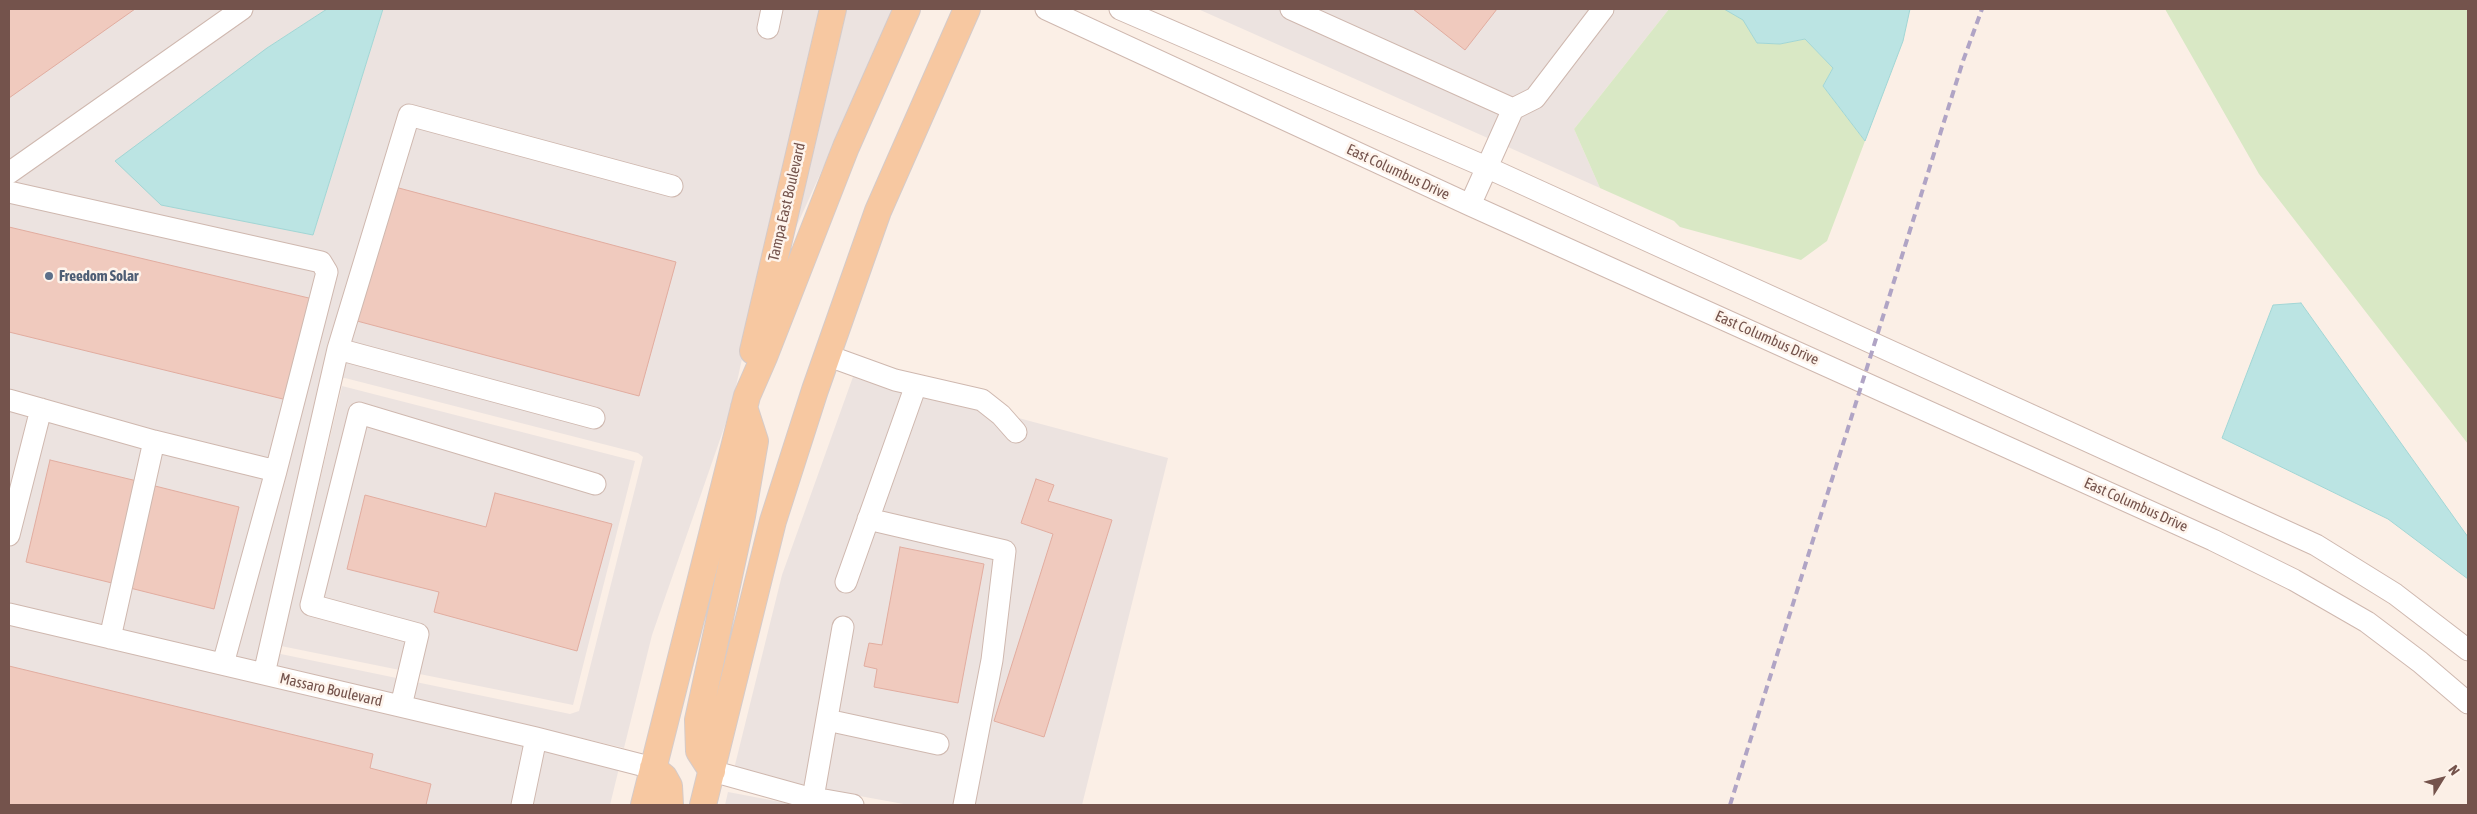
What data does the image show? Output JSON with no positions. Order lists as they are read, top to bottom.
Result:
{
  "streets": {
    "main road": ["Tampa East Boulevard"],
    "street": ["East Columbus Drive", "Massaro Boulevard"]
  },
  "places": ["Freedom Solar"],
  "north": "top right"
}
